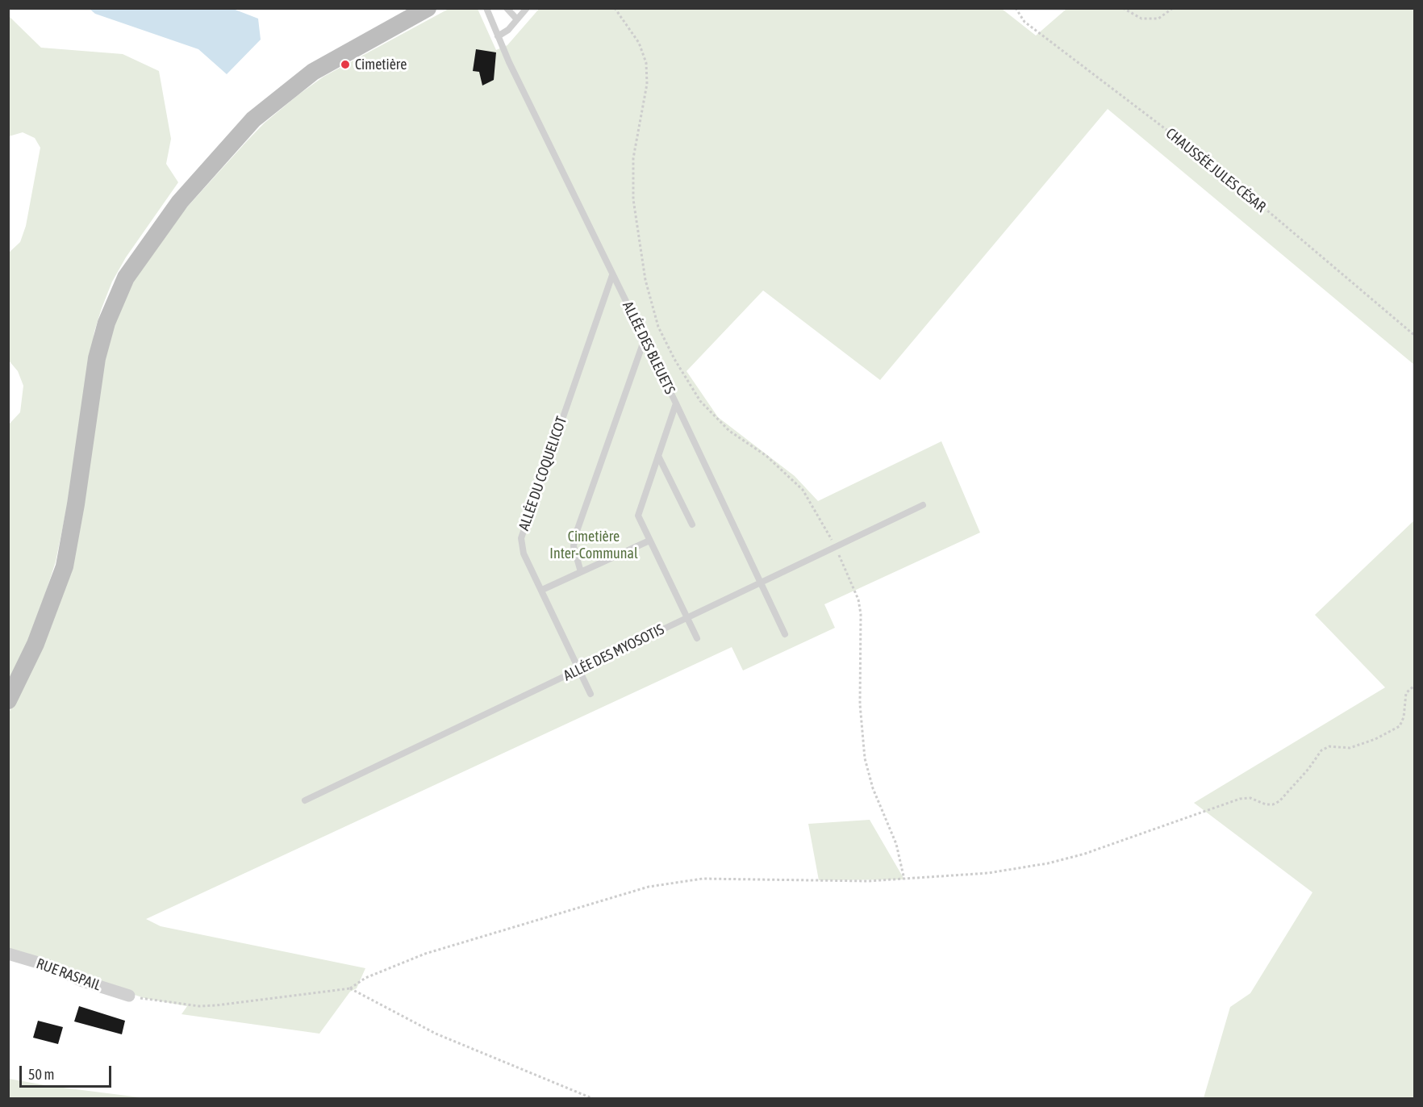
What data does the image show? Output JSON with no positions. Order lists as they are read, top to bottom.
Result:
{
  "streets": {
    "street": ["RUE RASPAIL"],
    "lane": ["ALLÉE DES BLEUETS", "ALLÉE DU COQUELICOT", "ALLÉE DES MYOSOTIS"],
    "path": ["CHAUSSÉE JULES CÉSAR"]
  },
  "crossings": [
    ["ALLÉE DES BLEUETS", "ALLÉE DU COQUELICOT"],
    ["ALLÉE DES BLEUETS", "ALLÉE DES MYOSOTIS"],
    ["ALLÉE DU COQUELICOT", "ALLÉE DES MYOSOTIS"]
  ],
  "parks": ["Cimetière Inter-Communal"],
  "places": ["Cimetière"],
  "scale_bar": "50 m"
}
